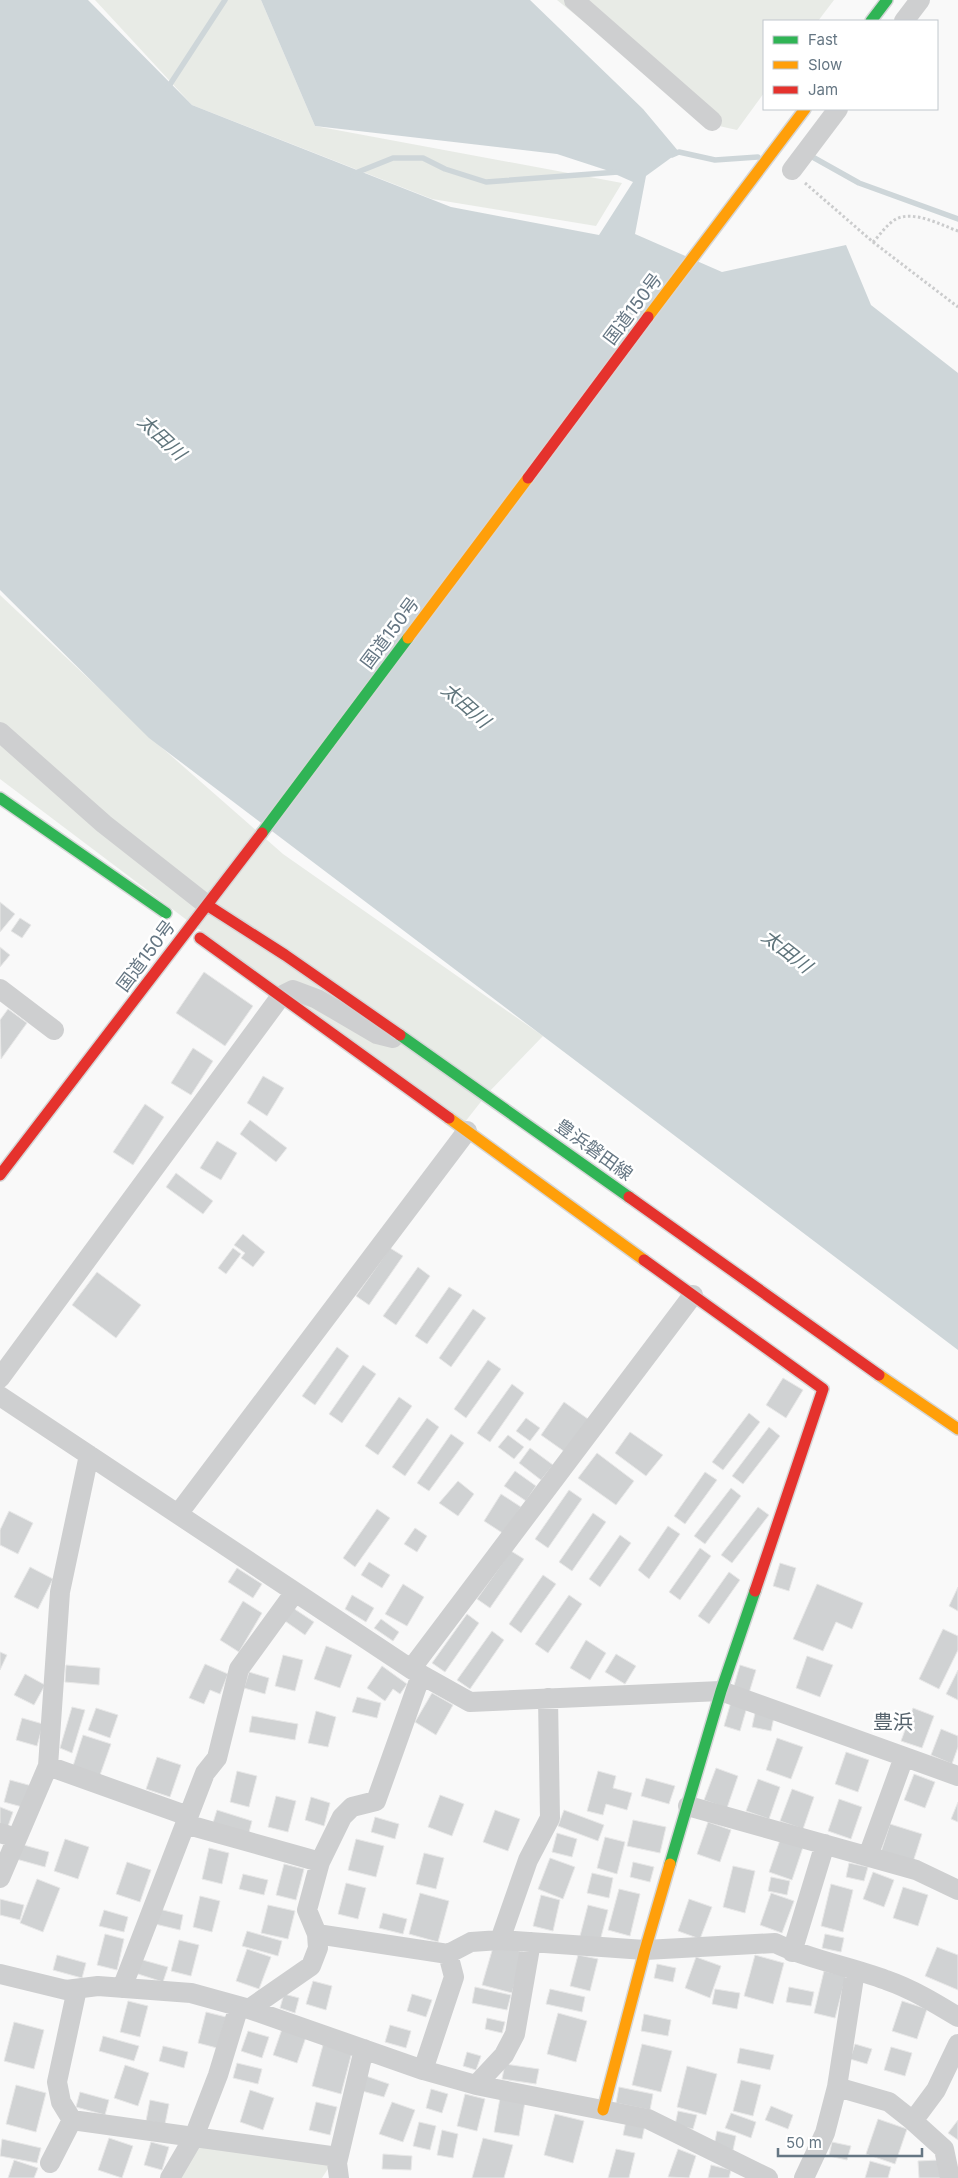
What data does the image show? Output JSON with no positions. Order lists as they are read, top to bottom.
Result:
{
  "streets": {
    "main road": ["国道150号", "豊浜磐田線"]
  },
  "crossings": [
    ["国道150号", "豊浜磐田線"]
  ],
  "districts": ["豊浜"],
  "water": ["太田川"],
  "legend": ["Fast", "Slow", "Jam"],
  "scale_bar": "50 m"
}
